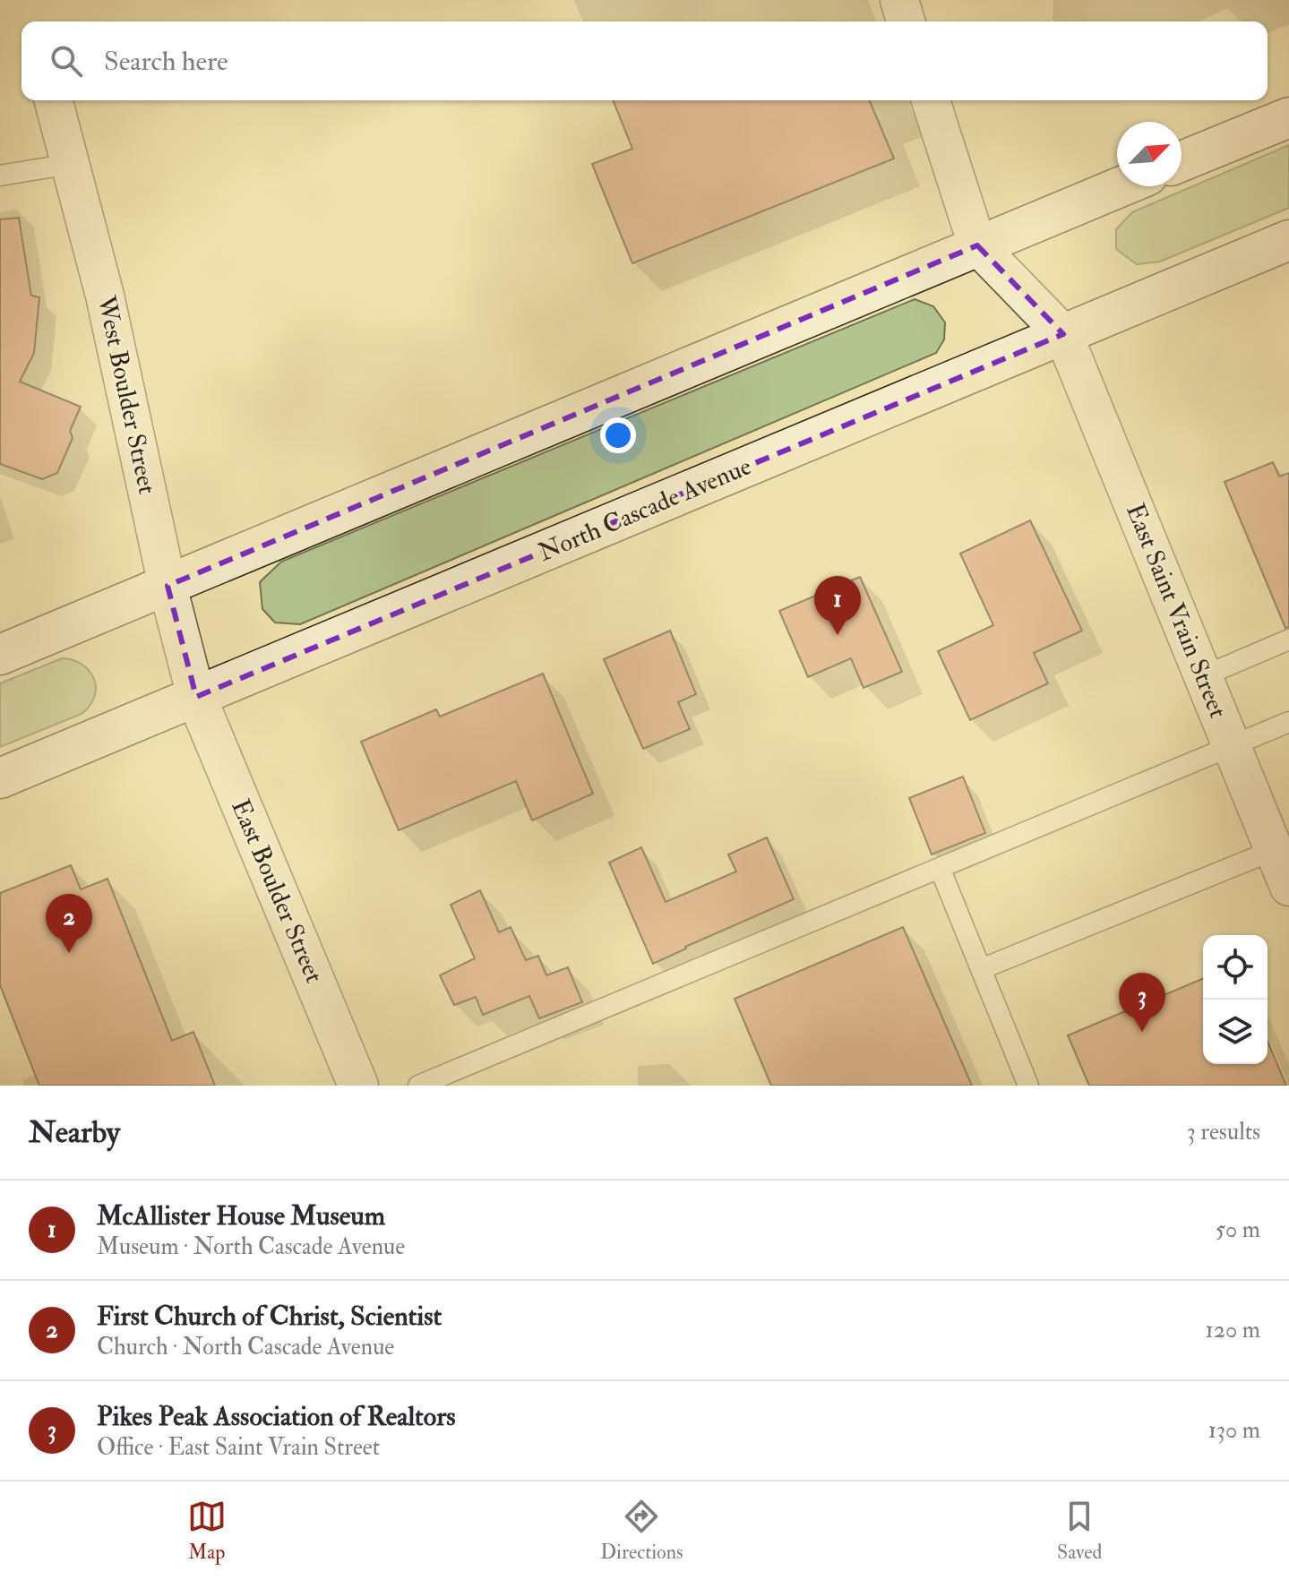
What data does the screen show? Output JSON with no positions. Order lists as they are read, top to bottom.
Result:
{
  "streets": {
    "main road": ["North Cascade Avenue", "East Boulder Street"],
    "street": ["West Boulder Street", "East Saint Vrain Street"]
  },
  "crossings": [
    ["West Boulder Street", "North Cascade Avenue"],
    ["West Boulder Street", "East Boulder Street"],
    ["North Cascade Avenue", "East Saint Vrain Street"],
    ["North Cascade Avenue", "East Boulder Street"]
  ],
  "north": "top right",
  "page": {
    "search": "Search here",
    "pins": ["1", "2", "3"],
    "heading": ["Nearby", "3 results"],
    "list": [
      {
        "mark": "1",
        "name": "McAllister House Museum",
        "note": "Museum · North Cascade Avenue",
        "value": "50 m"
      },
      {
        "mark": "2",
        "name": "First Church of Christ, Scientist",
        "note": "Church · North Cascade Avenue",
        "value": "120 m"
      },
      {
        "mark": "3",
        "name": "Pikes Peak Association of Realtors",
        "note": "Office · East Saint Vrain Street",
        "value": "130 m"
      }
    ],
    "nav": ["Map", "Directions", "Saved"]
  }
}
